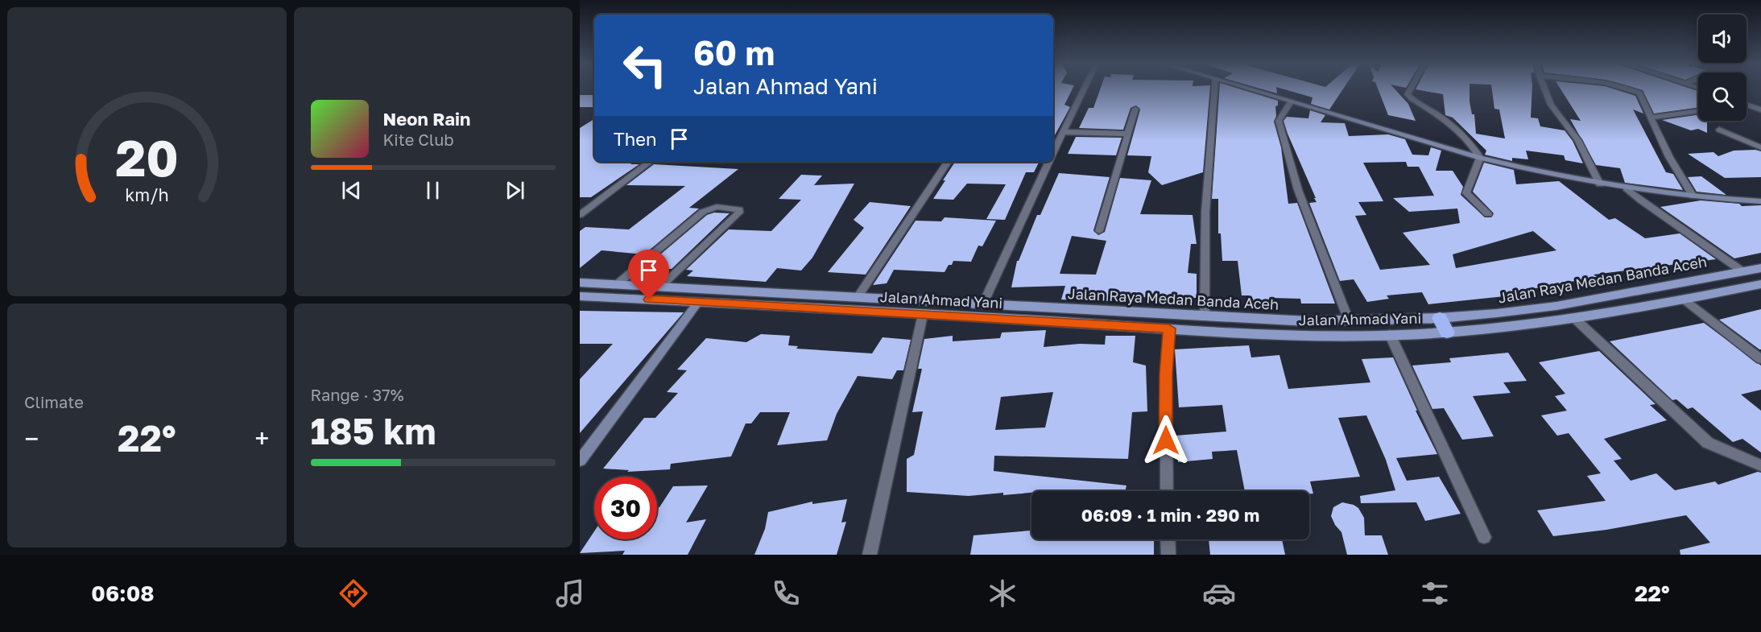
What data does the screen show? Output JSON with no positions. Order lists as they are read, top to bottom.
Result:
{
  "streets": {
    "main road": ["Jalan Raya Medan Banda Aceh", "Jalan Ahmad Yani"]
  },
  "page": {
    "turn": ["60 m", "Jalan Ahmad Yani"],
    "song": ["Neon Rain", "Kite Club"],
    "then": "Then",
    "tile": [
      "Climate",
      ["Range · 37%", "185 km"]
    ],
    "heat": ["−", "22°", "+"],
    "limit": "30",
    "trip": "06:09 · 1 min · 290 m",
    "tabs": ["06:08", "22°"],
    "gauge": ["20", "km/h"]
  }
}
